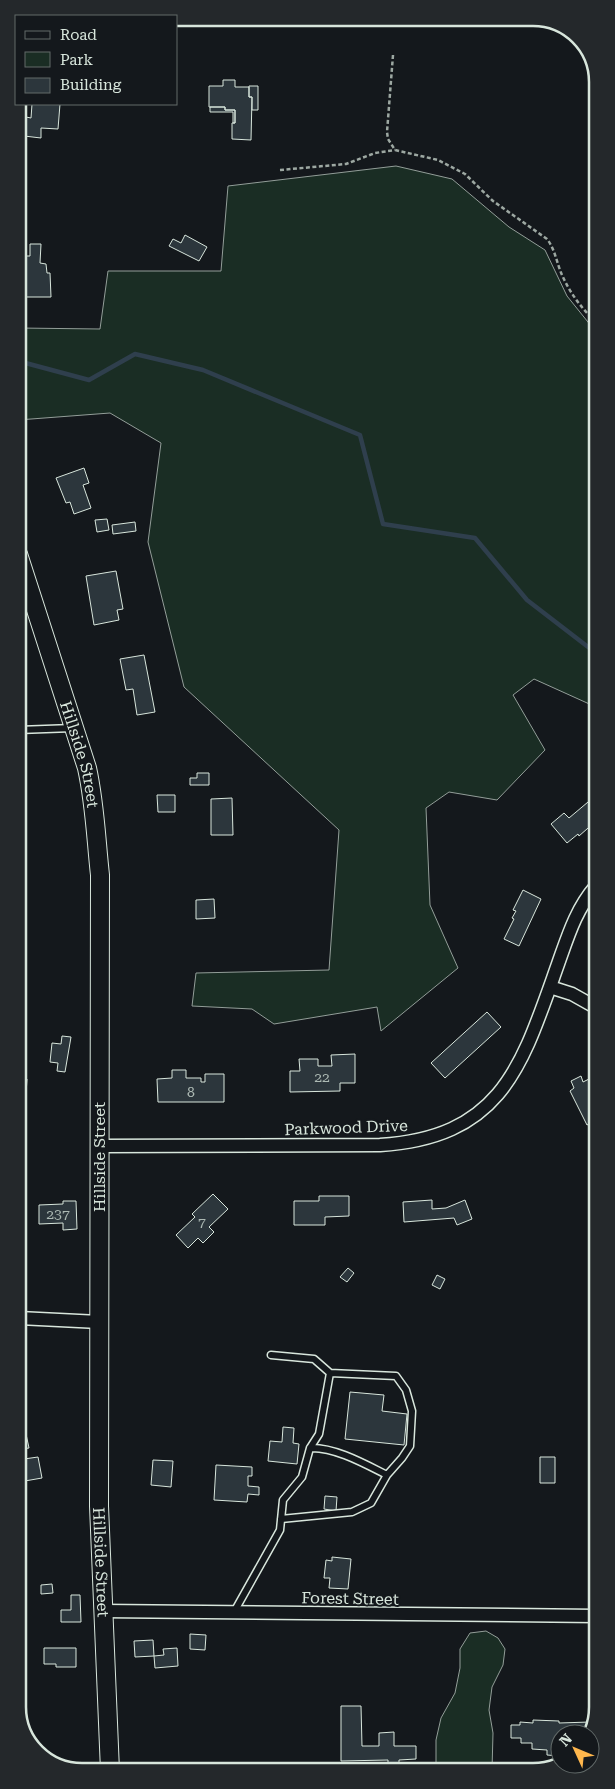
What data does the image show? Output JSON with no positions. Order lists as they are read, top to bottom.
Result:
{
  "streets": {
    "street": ["Hillside Street", "Parkwood Drive", "Forest Street"]
  },
  "crossings": [
    ["Hillside Street", "Parkwood Drive"],
    ["Hillside Street", "Forest Street"]
  ],
  "house_numbers": [
    "22",
    "8",
    "237",
    "7"
  ],
  "legend": ["Road", "Park", "Building"],
  "north": "top left"
}
